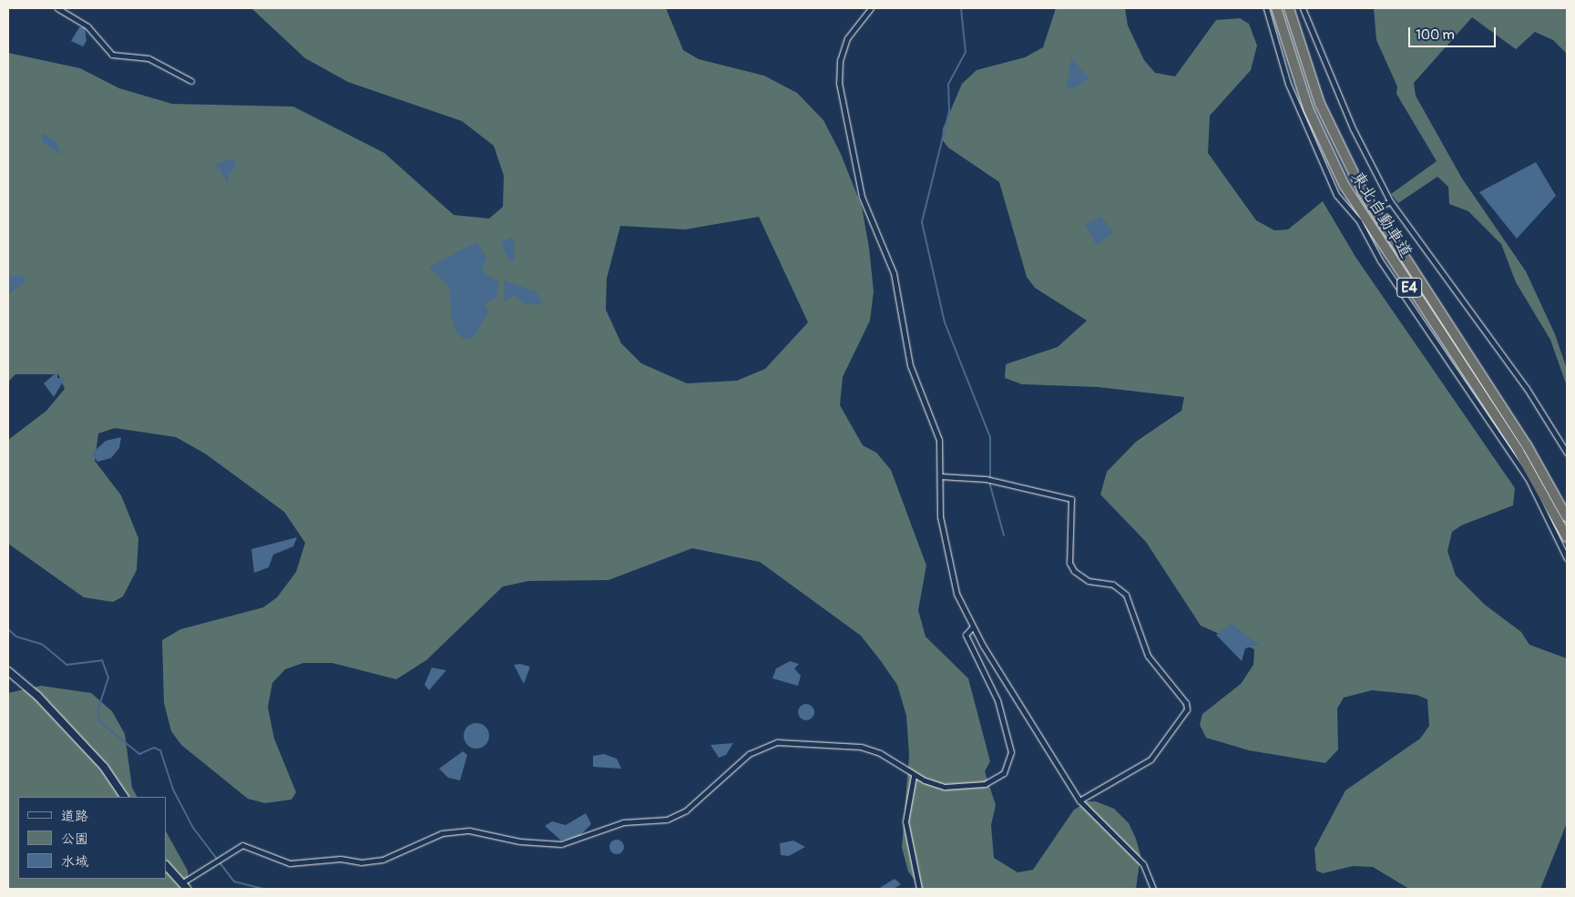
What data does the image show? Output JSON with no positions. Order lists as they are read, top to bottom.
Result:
{
  "streets": {
    "highway": ["東北自動車道", "E4"]
  },
  "legend": ["道路", "公園", "水域"],
  "scale_bar": "100 m"
}
